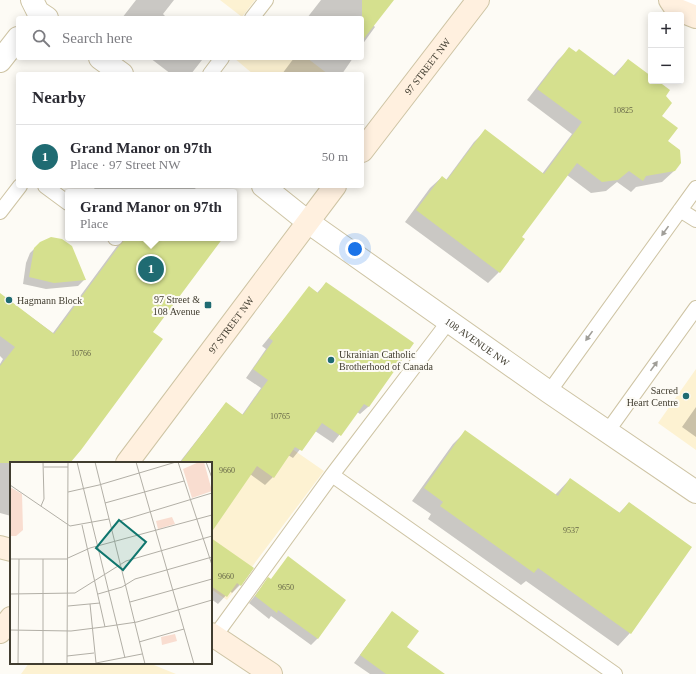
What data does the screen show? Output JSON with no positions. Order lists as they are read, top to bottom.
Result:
{
  "streets": {
    "main road": ["97 STREET NW"],
    "street": ["108 AVENUE NW"]
  },
  "crossings": [
    ["97 STREET NW", "108 AVENUE NW"]
  ],
  "places": {
    "other": ["Hagmann Block", "Ukrainian Catholic Brotherhood of Canada", "Sacred Heart Centre"],
    "transit": ["97 Street & 108 Avenue"]
  },
  "house_numbers": [
    "10825",
    "10766",
    "10765",
    "9660",
    "9537",
    "9660",
    "9650"
  ],
  "page": {
    "map_buttons": ["+", "−"],
    "search": "Search here",
    "heading": "Nearby",
    "list": [
      {
        "mark": "1",
        "name": "Grand Manor on 97th",
        "note": "Place · 97 Street NW",
        "value": "50 m"
      }
    ],
    "popup": ["Grand Manor on 97th", "Place"],
    "pins": "1"
  }
}
